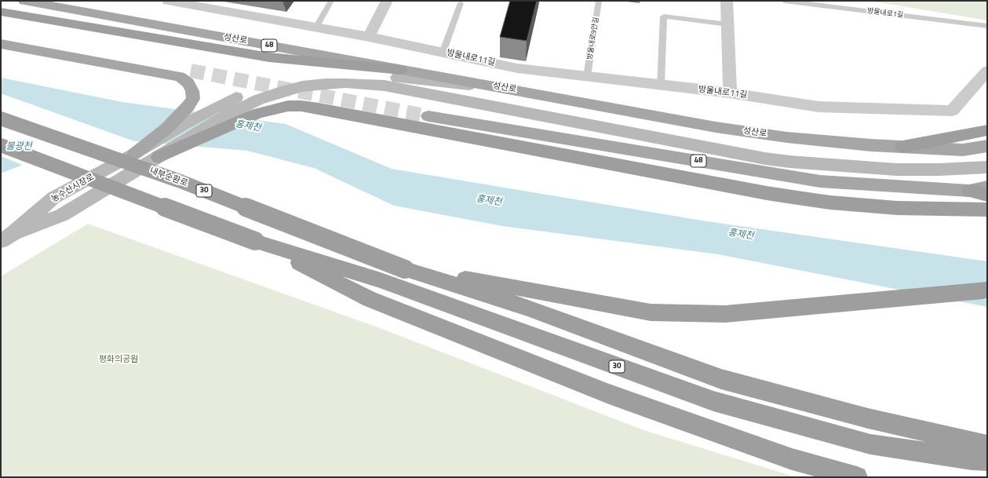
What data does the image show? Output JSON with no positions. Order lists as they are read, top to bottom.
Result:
{
  "streets": {
    "highway": ["내부순환로", "30"],
    "main road": ["성산로", "48", "농수산시장로"],
    "street": ["방울내로11길"],
    "lane": ["방울내로1길", "방울내로9안길"]
  },
  "crossings": [
    ["방울내로9안길", "방울내로11길"],
    ["내부순환로", "30"]
  ],
  "water": ["홍제천", "불광천"],
  "parks": ["평화의공원"]
}
